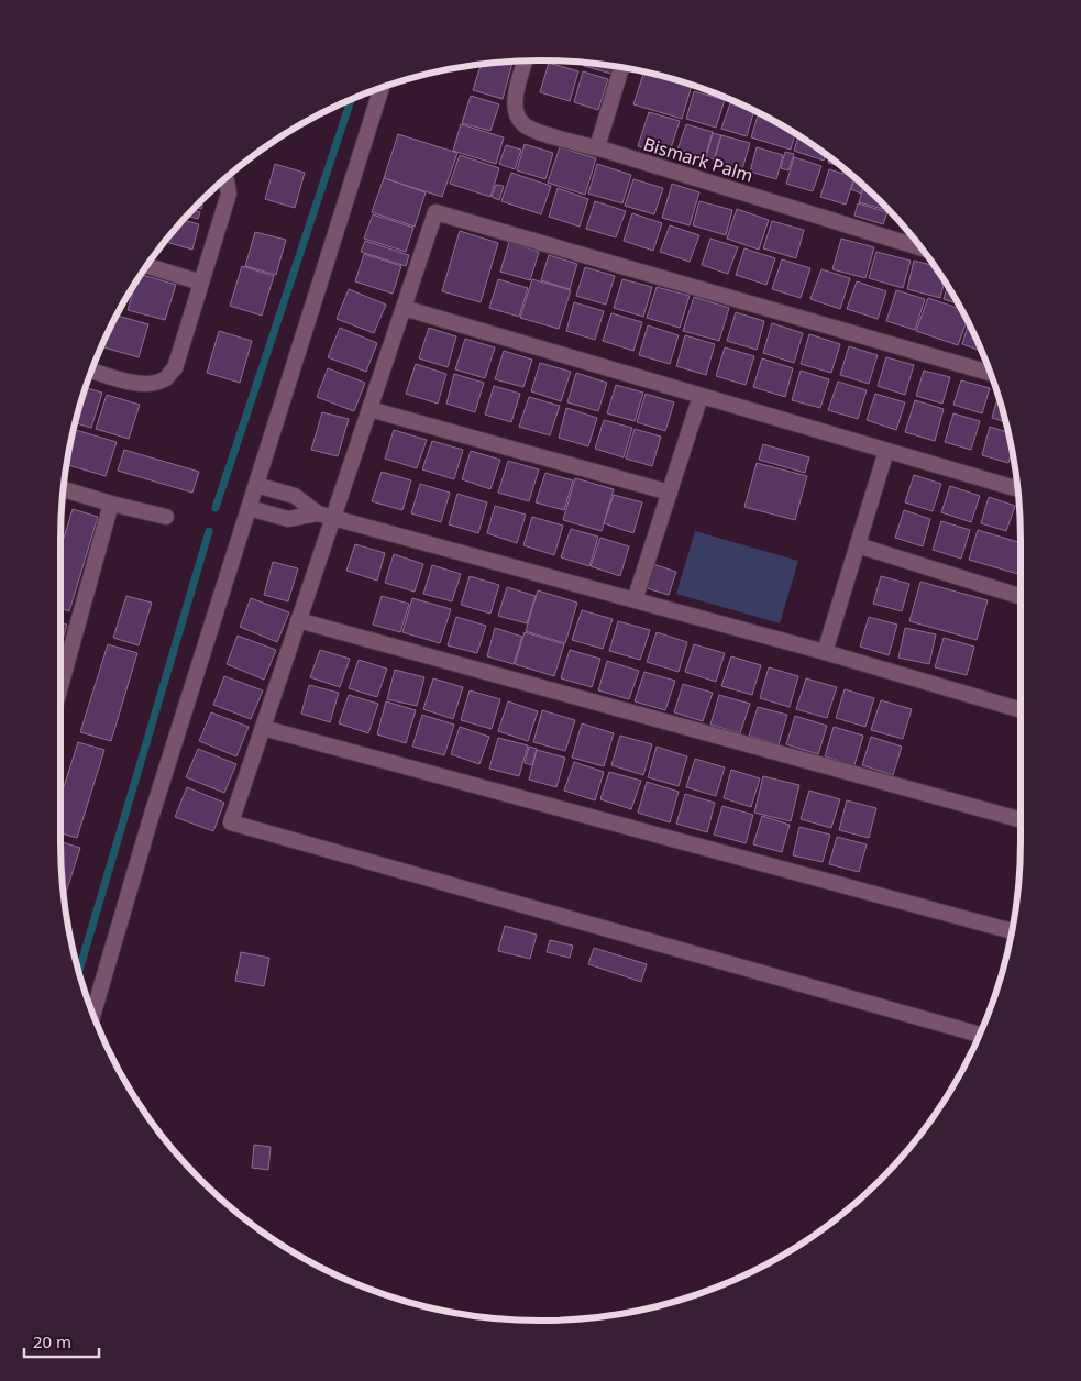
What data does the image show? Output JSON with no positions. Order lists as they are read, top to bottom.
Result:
{
  "streets": {
    "street": ["Bismark Palm"]
  },
  "scale_bar": "20 m"
}
